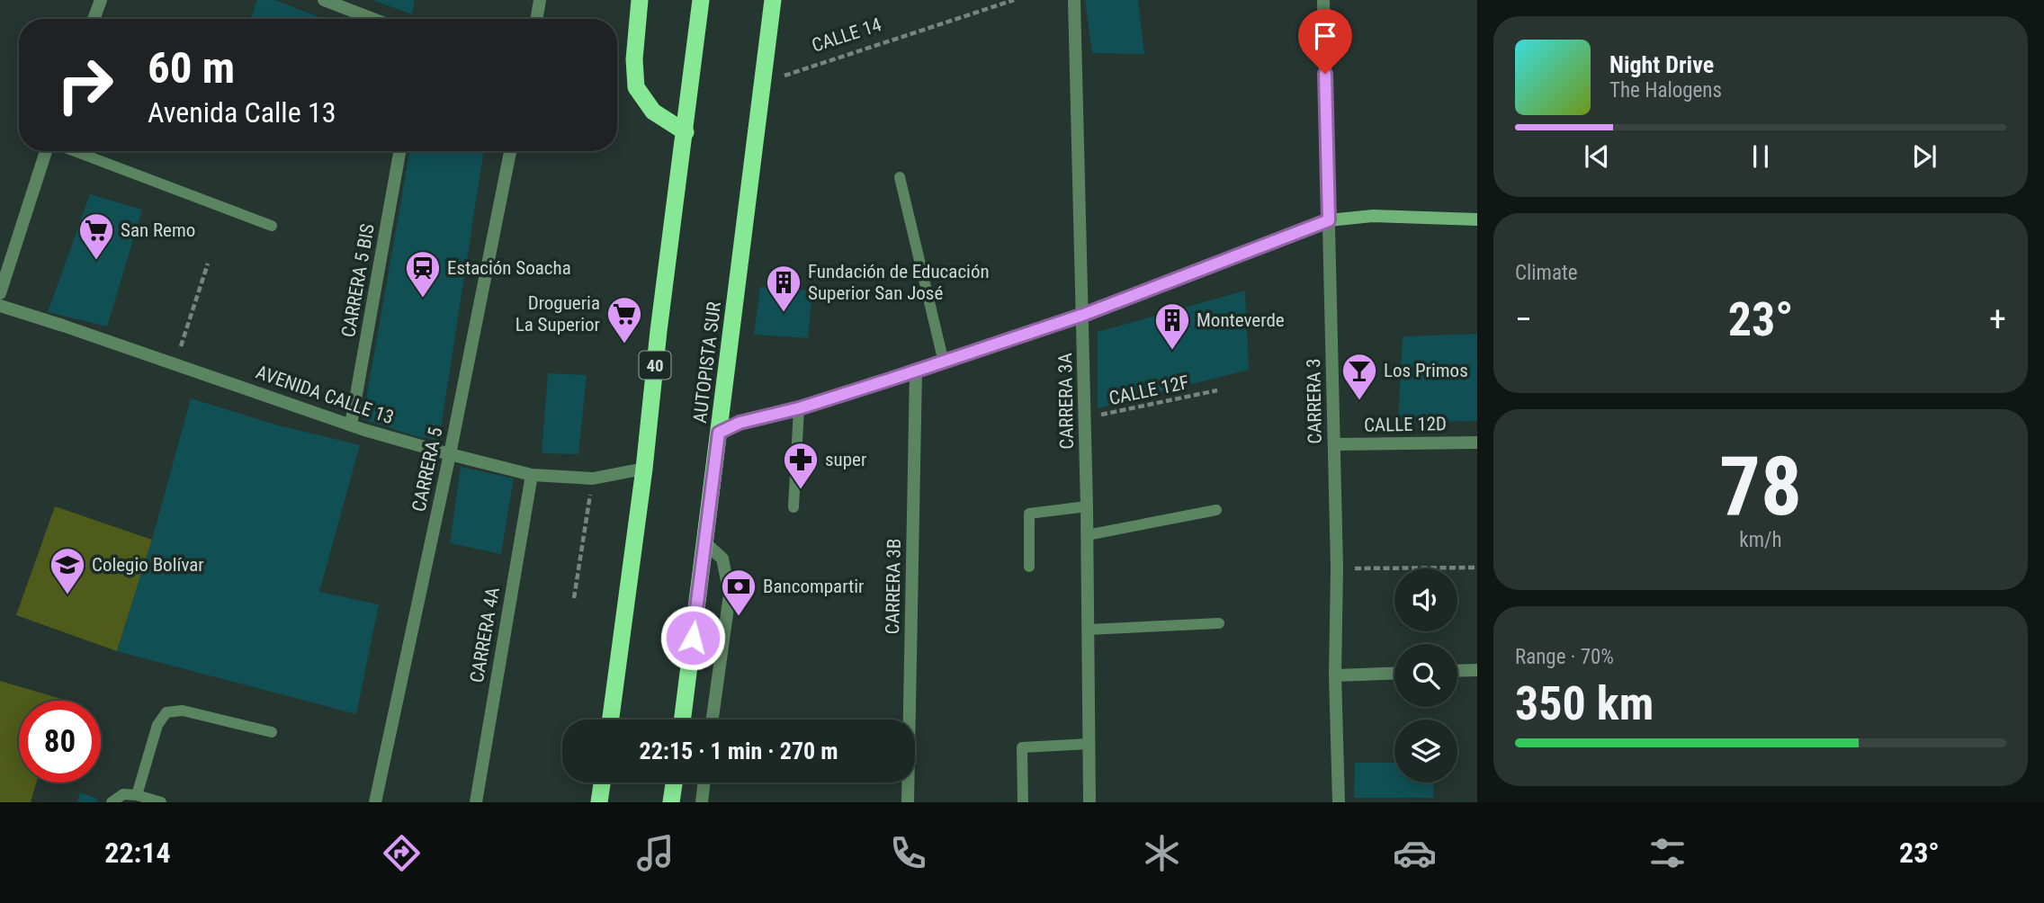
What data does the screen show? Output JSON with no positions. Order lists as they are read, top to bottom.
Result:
{
  "streets": {
    "highway": ["AUTOPISTA SUR", "40"],
    "street": [
      "CARRERA 5 BIS",
      "AVENIDA CALLE 13",
      "CARRERA 3A",
      "CARRERA 3",
      "CALLE 12D",
      "CARRERA 5",
      "CARRERA 3B",
      "CARRERA 4A"
    ],
    "path": ["CALLE 14", "CALLE 12F"]
  },
  "crossings": [
    ["CALLE 14", "AUTOPISTA SUR"],
    ["CARRERA 5 BIS", "AVENIDA CALLE 13"],
    ["40", "AVENIDA CALLE 13"],
    ["CALLE 12F", "CARRERA 3A"],
    ["AVENIDA CALLE 13", "CARRERA 5"],
    ["AVENIDA CALLE 13", "CARRERA 4A"],
    ["CARRERA 3", "CALLE 12D"]
  ],
  "places": {
    "supermarket": ["San Remo", "Drogueria La Superior"],
    "station": ["Estación Soacha"],
    "building": ["Fundación de Educación Superior San José", "Monteverde"],
    "bar": ["Los Primos"],
    "pharmacy": ["super"],
    "school or university": ["Colegio Bolívar"],
    "bank": ["Bancompartir"]
  },
  "page": {
    "turn": ["60 m", "Avenida Calle 13"],
    "song": ["Night Drive", "The Halogens"],
    "tile": [
      "Climate",
      ["78", "km/h"],
      ["Range · 70%", "350 km"]
    ],
    "heat": ["−", "23°", "+"],
    "limit": "80",
    "trip": "22:15 · 1 min · 270 m",
    "tabs": ["22:14", "23°"]
  }
}
